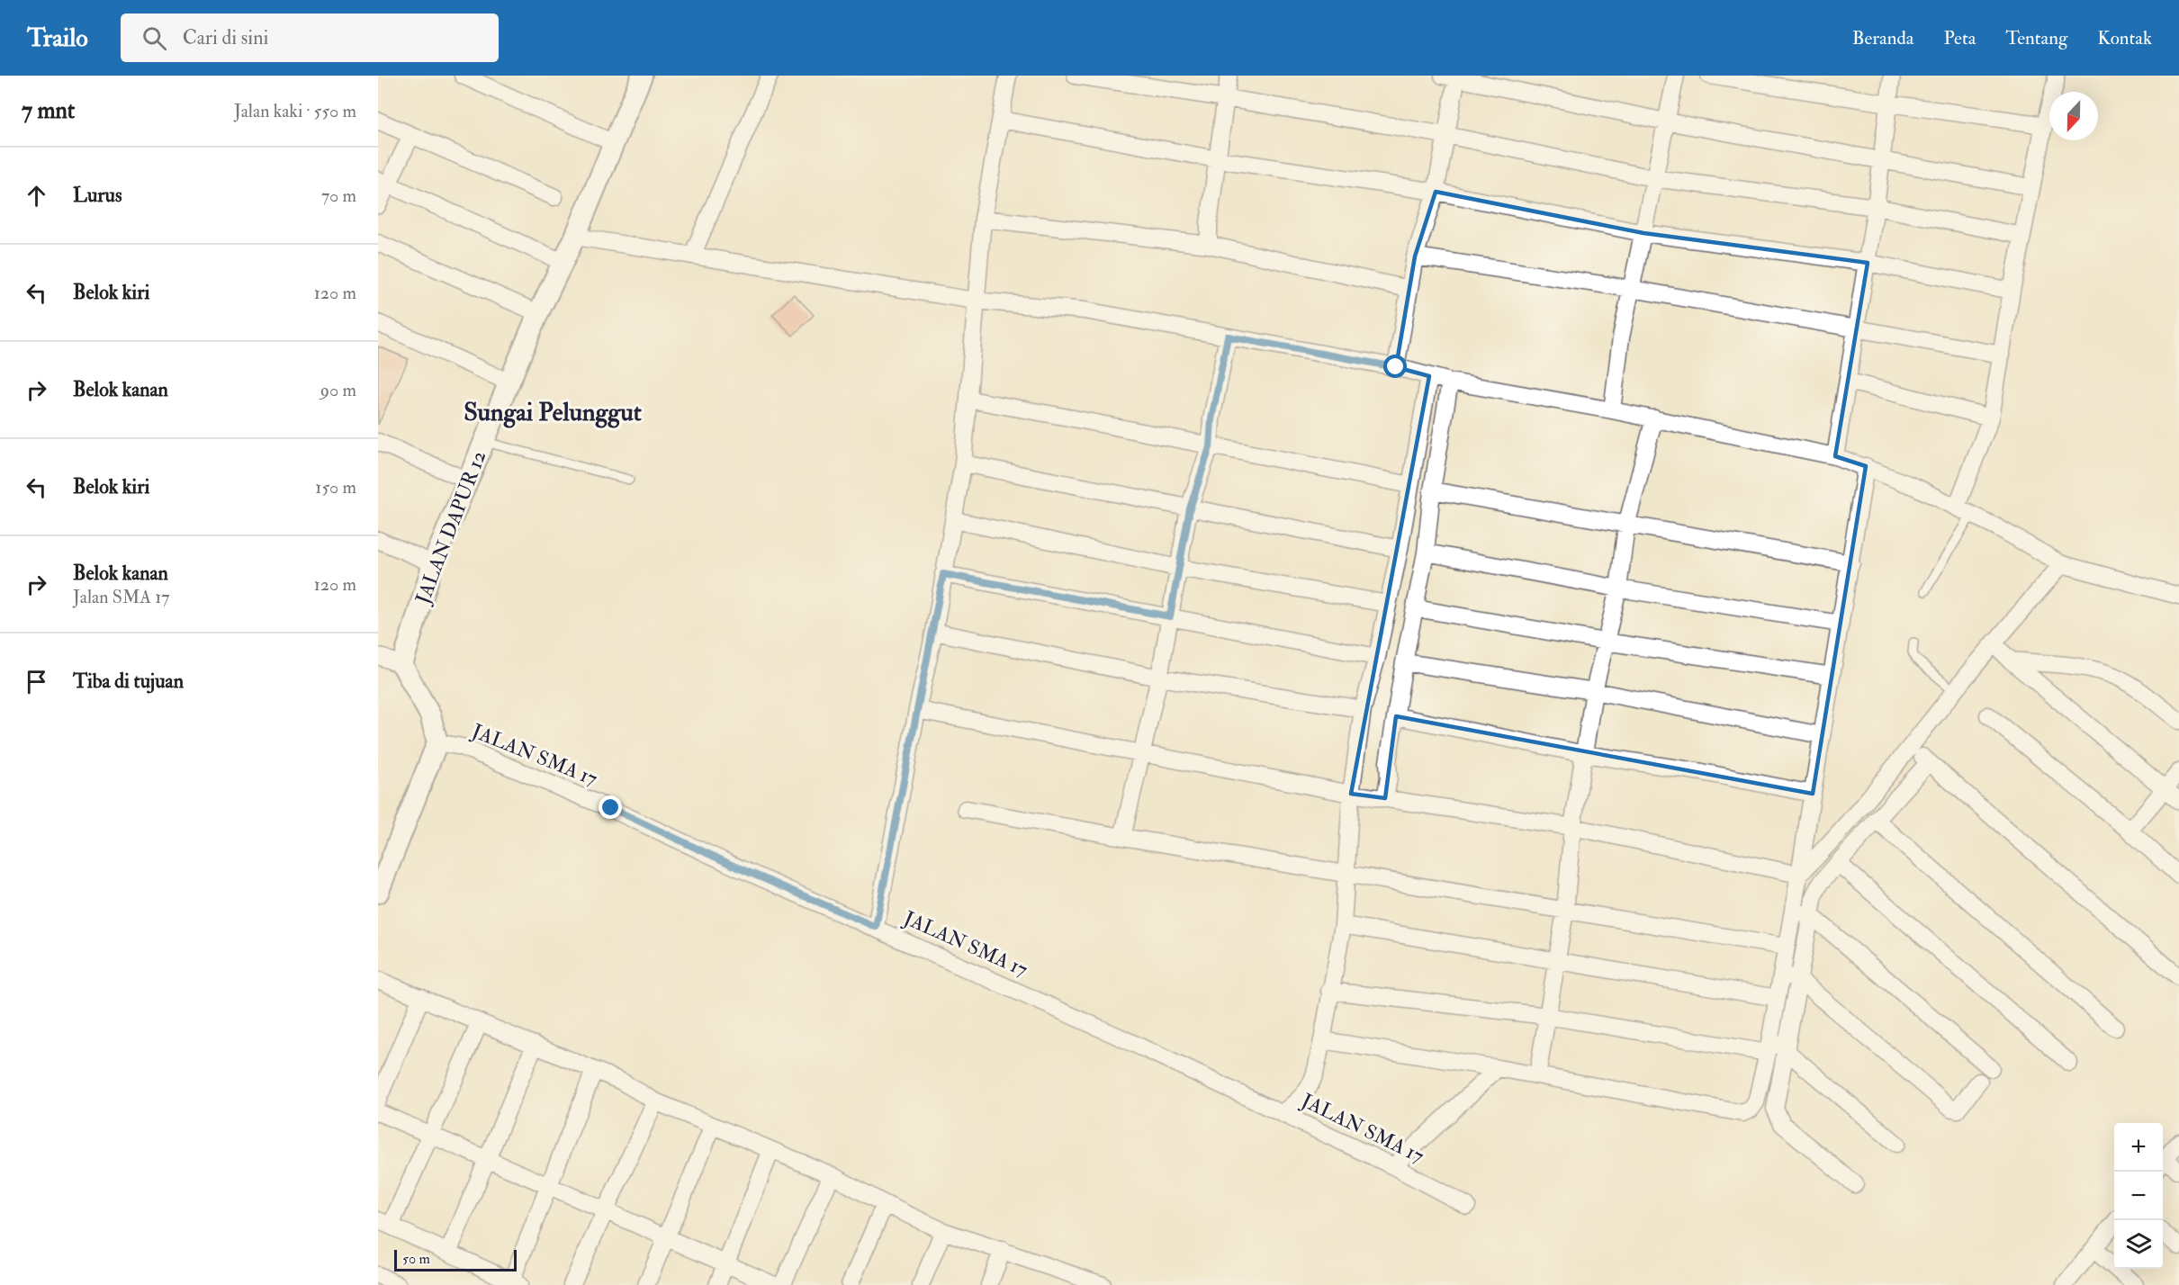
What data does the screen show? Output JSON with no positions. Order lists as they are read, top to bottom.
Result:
{
  "streets": {
    "street": ["JALAN DAPUR 12", "JALAN SMA 17"]
  },
  "districts": ["Sungai Pelunggut"],
  "scale_bar": "50 m",
  "north": "bottom",
  "page": {
    "header": "Trailo",
    "search": "Cari di sini",
    "nav": [
      "Beranda",
      "Peta",
      "Tentang",
      "Kontak"
    ],
    "heading": ["7 mnt", "Jalan kaki · 550 m"],
    "list": [
      ["Lurus", "70 m"],
      ["Belok kiri", "120 m"],
      ["Belok kanan", "90 m"],
      ["Belok kiri", "150 m"],
      ["Belok kanan", "Jalan SMA 17", "120 m"],
      "Tiba di tujuan"
    ],
    "map_buttons": ["+", "−"],
    "scale": "50 m"
  }
}
